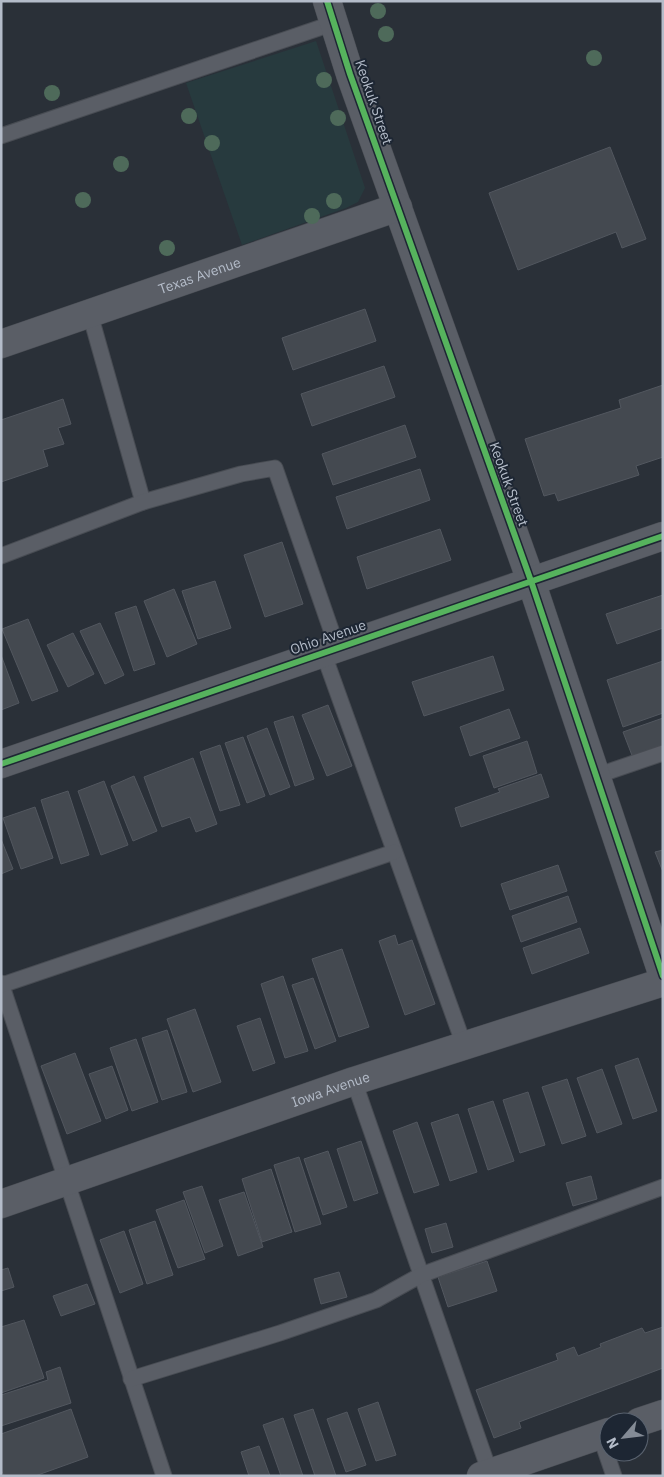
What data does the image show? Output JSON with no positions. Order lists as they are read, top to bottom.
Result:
{
  "streets": {
    "street": [
      "Keokuk Street",
      "Texas Avenue",
      "Ohio Avenue",
      "Iowa Avenue"
    ]
  },
  "crossings": [
    ["Keokuk Street", "Texas Avenue"],
    ["Keokuk Street", "Ohio Avenue"]
  ],
  "north": "bottom left"
}
